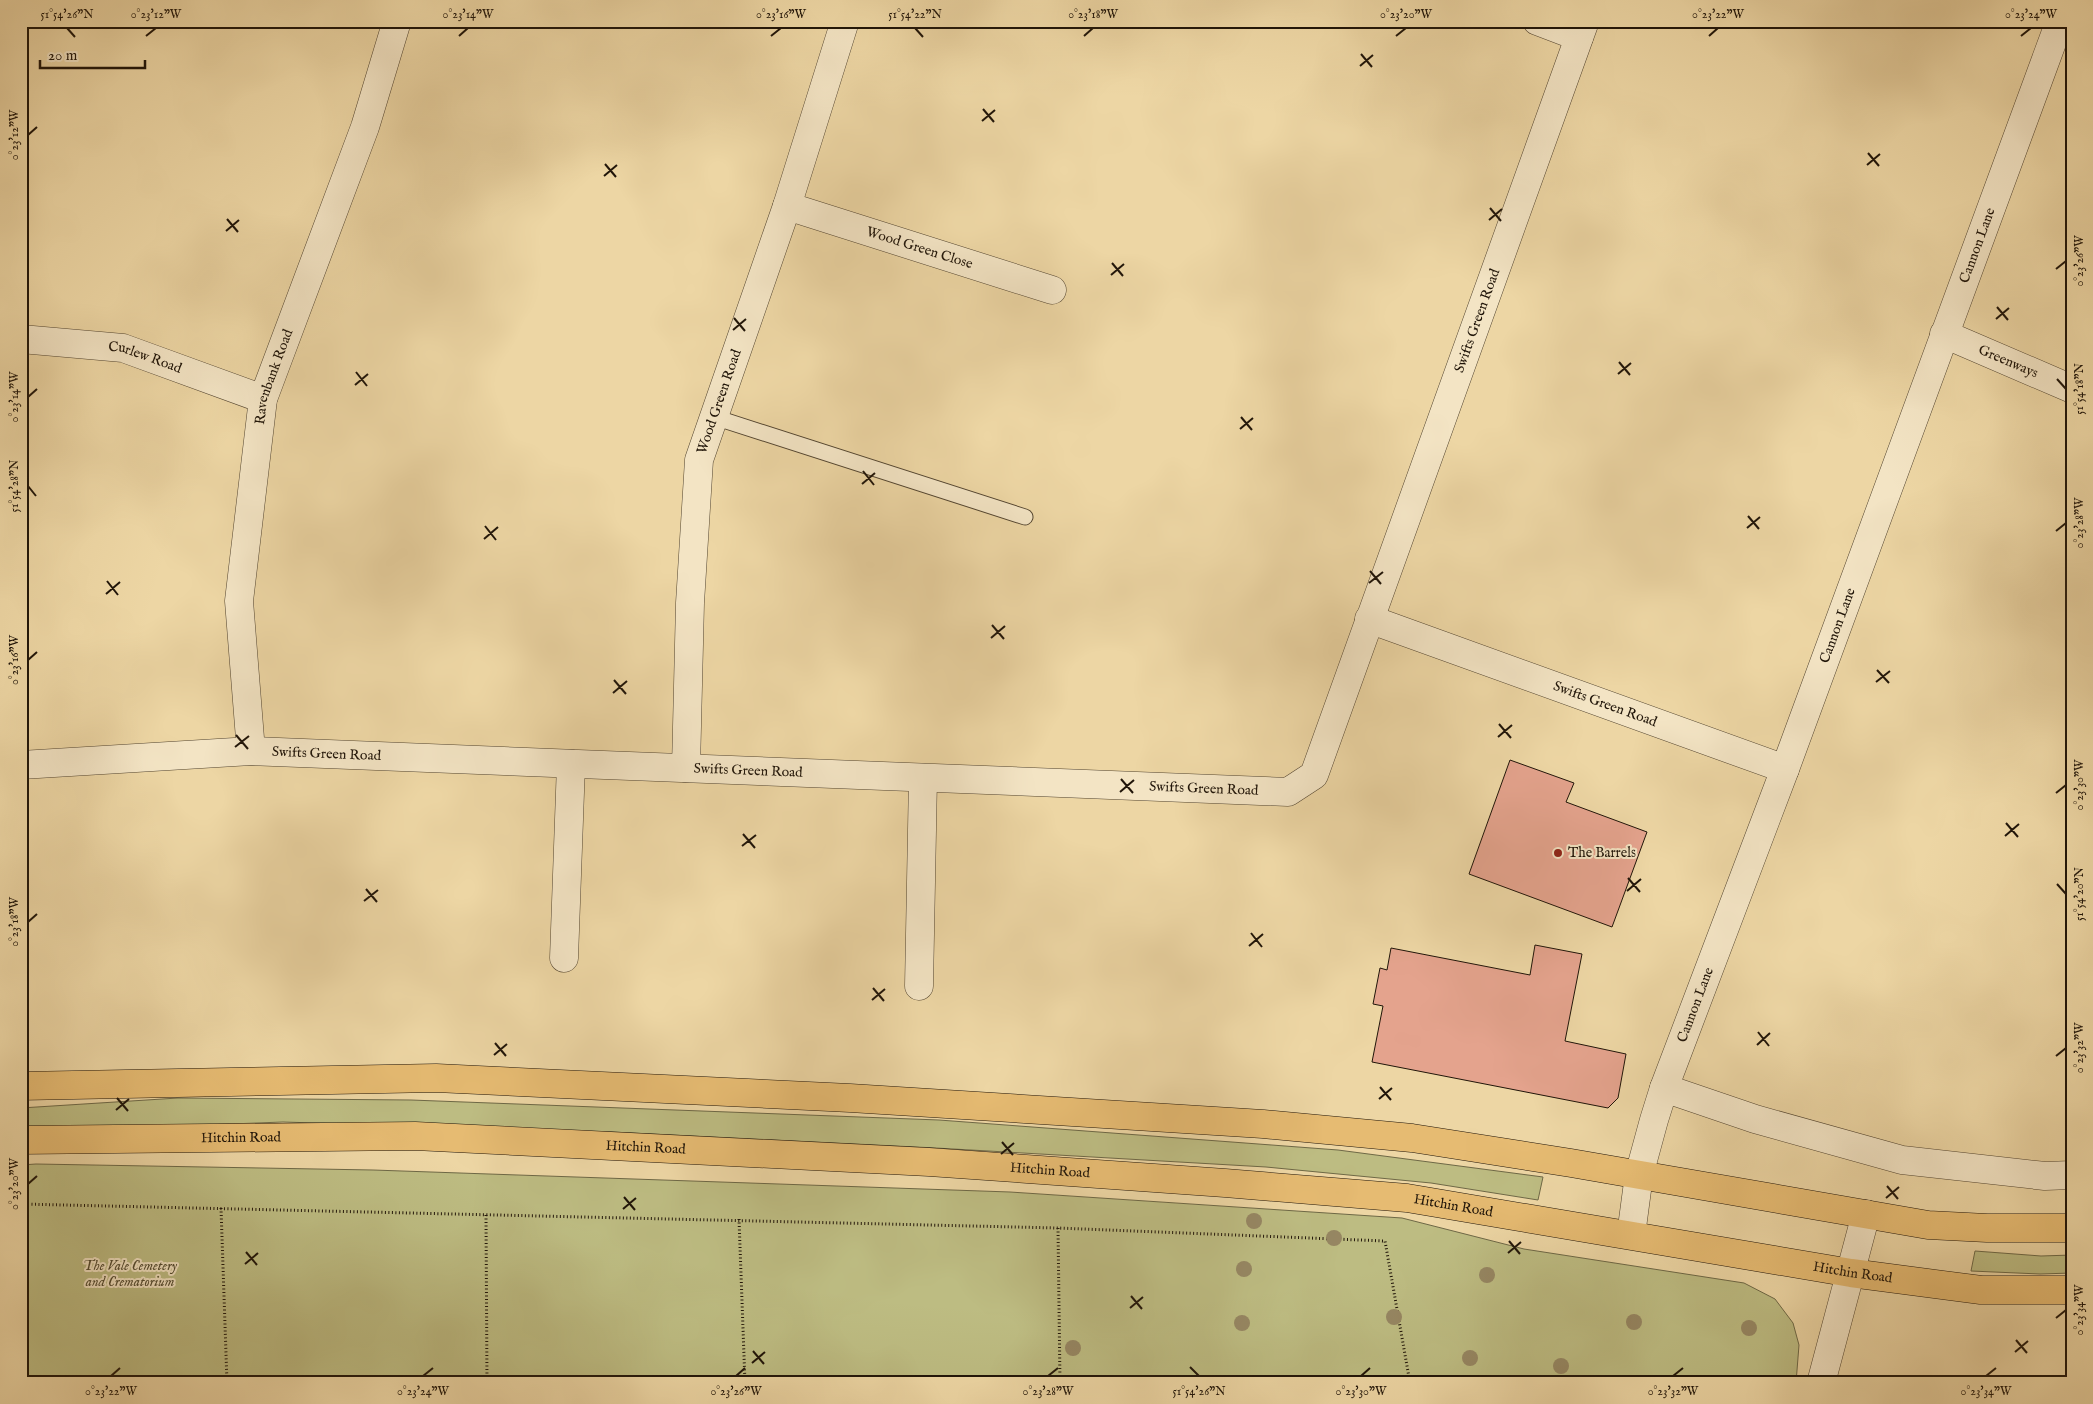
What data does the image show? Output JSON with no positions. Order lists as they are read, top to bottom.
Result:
{
  "streets": {
    "main road": ["Hitchin Road"],
    "street": [
      "Cannon Lane",
      "Wood Green Close",
      "Swifts Green Road",
      "Curlew Road",
      "Greenways",
      "Ravenbank Road",
      "Wood Green Road"
    ]
  },
  "crossings": [
    ["Cannon Lane", "Swifts Green Road"],
    ["Cannon Lane", "Greenways"],
    ["Cannon Lane", "Hitchin Road"],
    ["Wood Green Close", "Wood Green Road"],
    ["Swifts Green Road", "Ravenbank Road"],
    ["Swifts Green Road", "Wood Green Road"],
    ["Curlew Road", "Ravenbank Road"]
  ],
  "parks": ["The Vale Cemetery and Crematorium"],
  "places": ["The Barrels"],
  "scale_bar": "20 m",
  "coordinates": [
    "51°54'26\"N",
    "0°23'12\"W",
    "0°23'14\"W",
    "0°23'16\"W",
    "51°54'22\"N",
    "0°23'18\"W",
    "0°23'20\"W",
    "0°23'22\"W",
    "0°23'24\"W",
    "0°23'26\"W",
    "51°54'18\"N",
    "51°54'28\"N",
    "0°23'28\"W",
    "0°23'30\"W",
    "51°54'20\"N",
    "0°23'32\"W",
    "0°23'34\"W"
  ]
}
